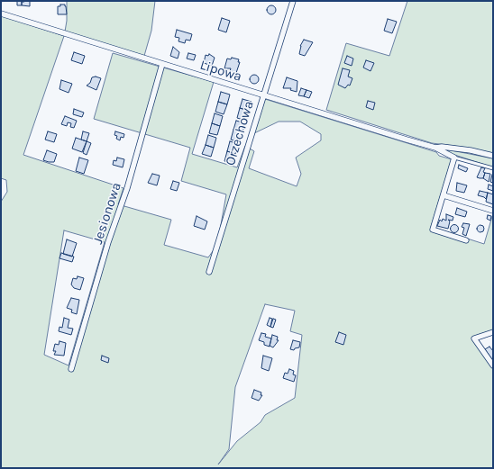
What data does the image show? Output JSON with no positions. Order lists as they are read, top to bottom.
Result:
{
  "streets": {
    "street": ["Lipowa", "Orzechowa", "Jesionowa"]
  },
  "crossings": [
    ["Lipowa", "Orzechowa"],
    ["Lipowa", "Jesionowa"]
  ]
}
